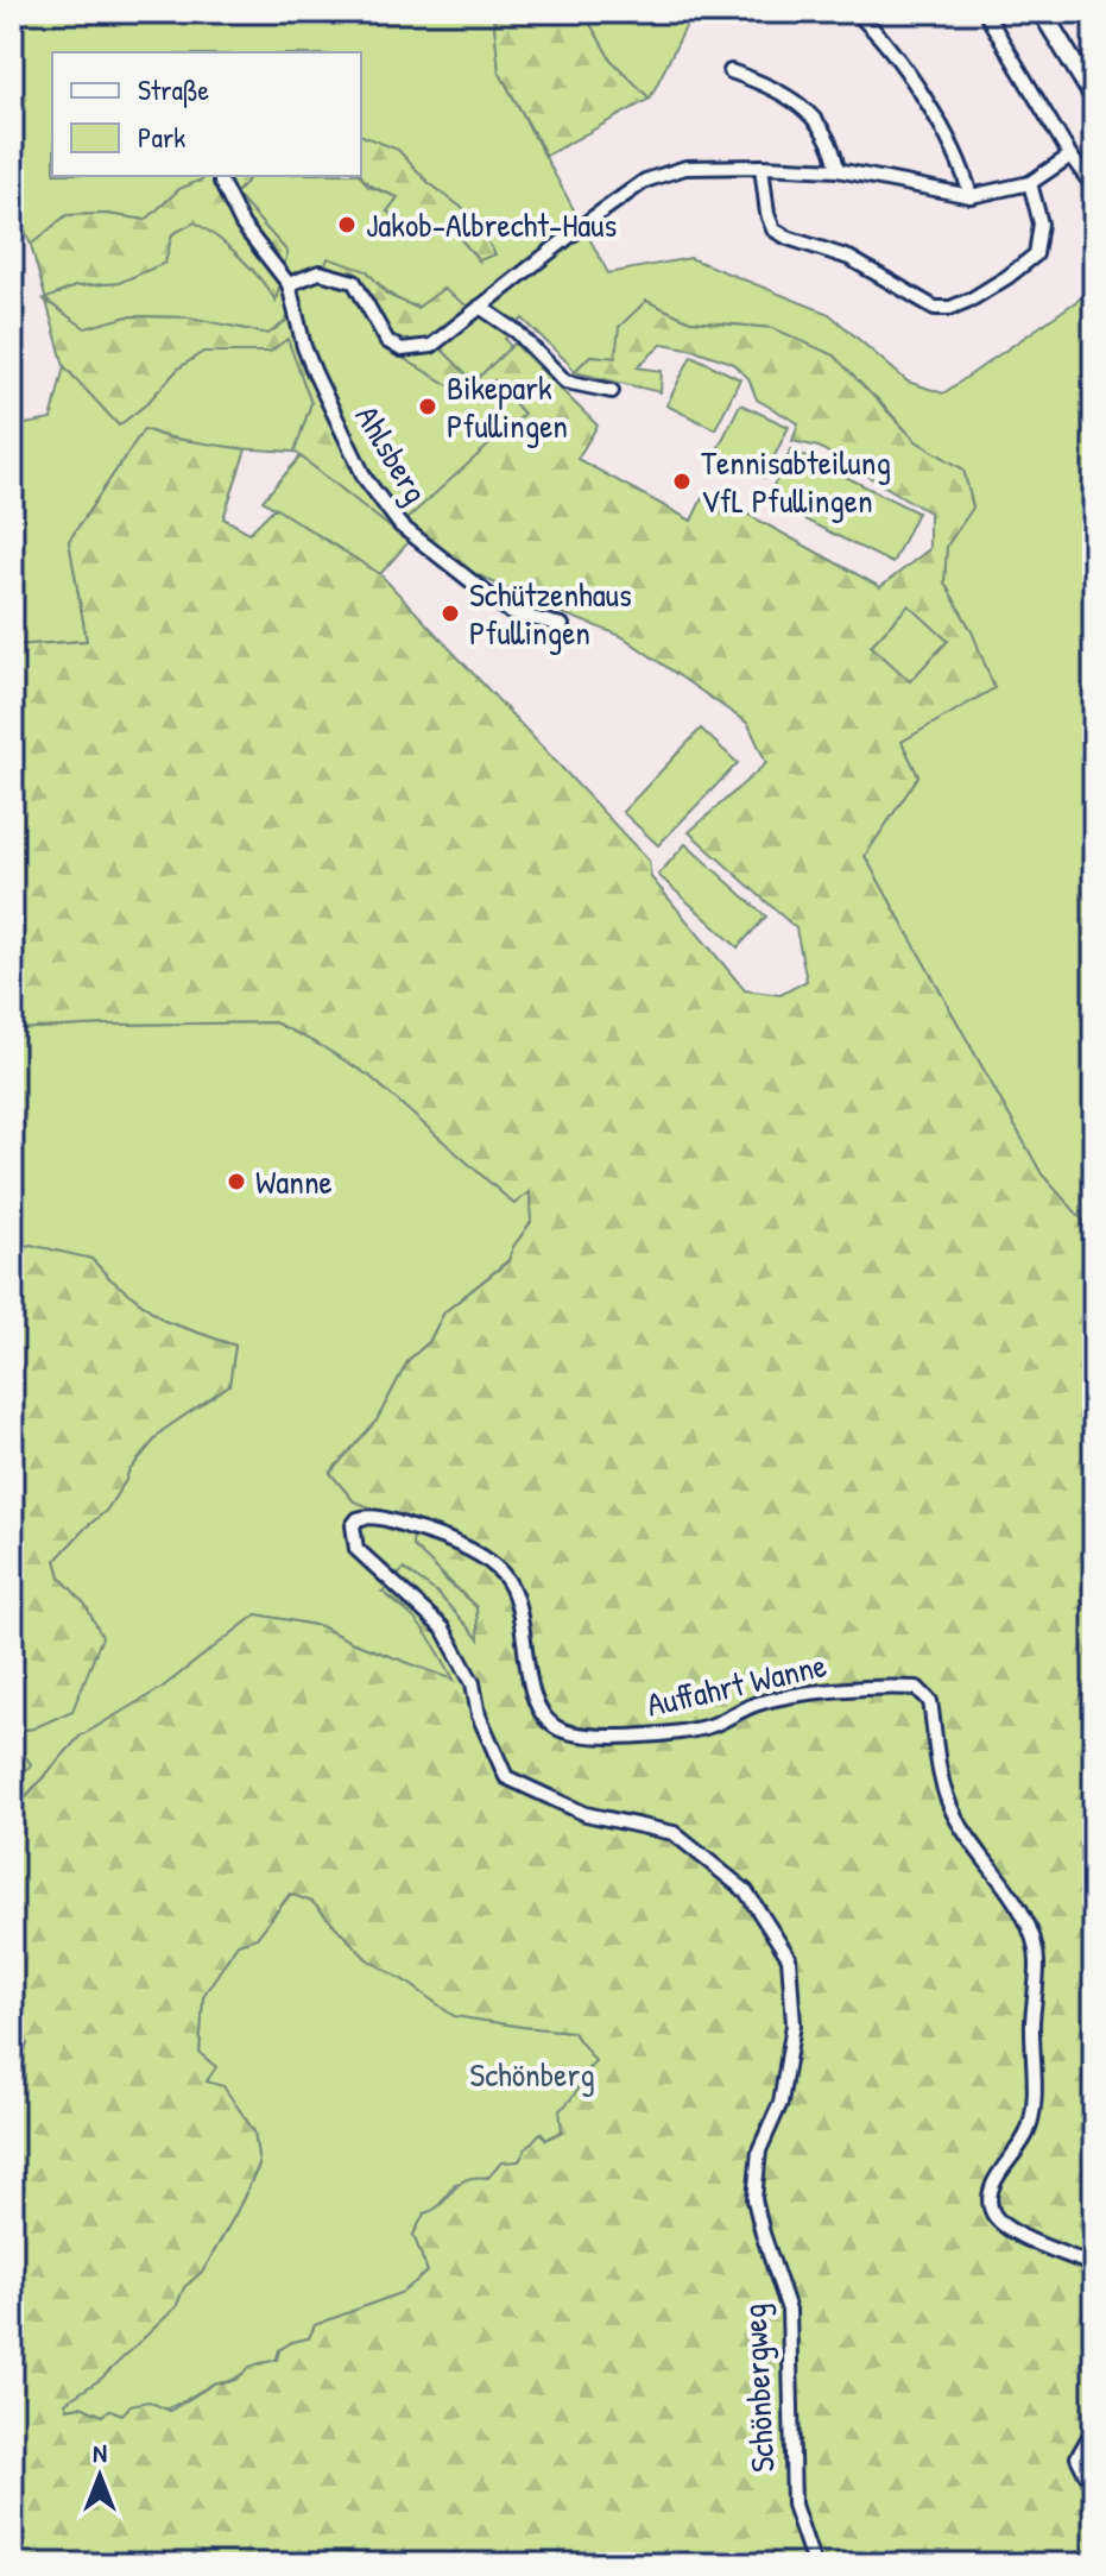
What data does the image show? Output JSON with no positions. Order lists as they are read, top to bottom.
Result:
{
  "streets": {
    "street": ["Ahlsberg", "Auffahrt Wanne", "Schönbergweg"]
  },
  "crossings": [
    ["Auffahrt Wanne", "Schönbergweg"]
  ],
  "parks": ["Schönberg"],
  "places": [
    "Jakob-Albrecht-Haus",
    "Bikepark Pfullingen",
    "Tennisabteilung VfL Pfullingen",
    "Schützenhaus Pfullingen",
    "Wanne"
  ],
  "legend": ["Straße", "Park"],
  "north": "top"
}
